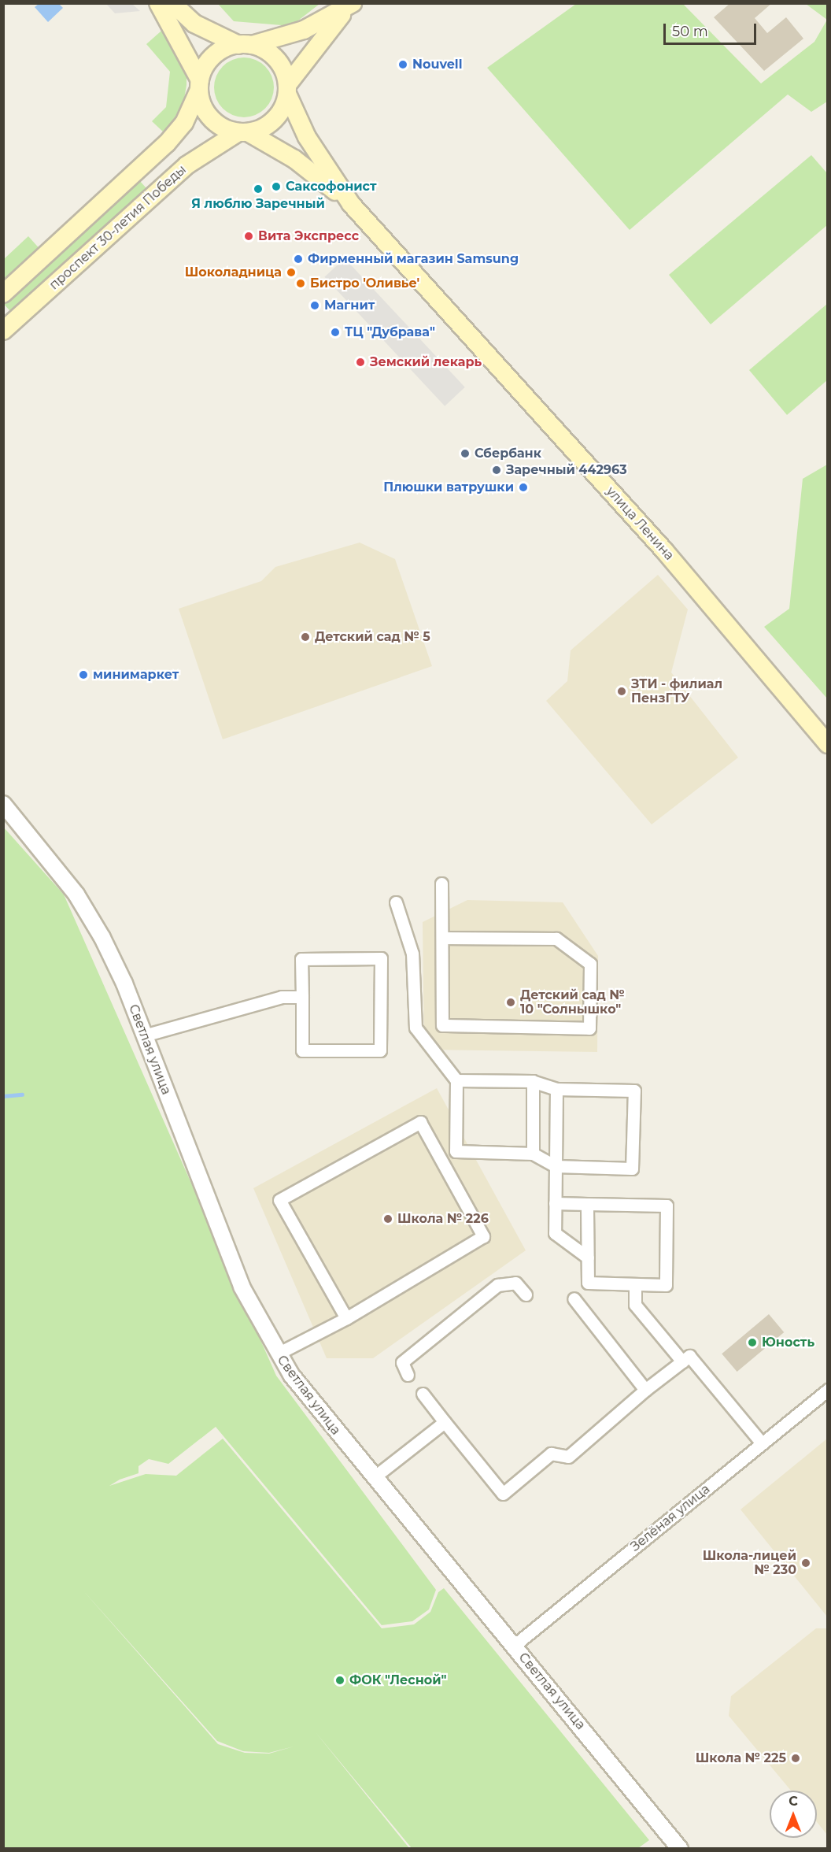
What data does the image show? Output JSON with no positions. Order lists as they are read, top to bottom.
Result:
{
  "streets": {
    "main road": ["проспект 30-летия Победы", "улица Ленина"],
    "street": ["Светлая улица", "Зелёная улица"]
  },
  "crossings": [
    ["проспект 30-летия Победы", "улица Ленина"],
    ["Светлая улица", "Зелёная улица"]
  ],
  "places": [
    "Nouvell",
    "Саксофонист",
    "Я люблю Заречный",
    "Вита Экспресс",
    "Фирменный магазин Samsung",
    "Шоколадница",
    "Бистро 'Оливье'",
    "Магнит",
    "ТЦ \"Дубрава\"",
    "Земский лекарь",
    "Сбербанк",
    "Заречный 442963",
    "Плюшки ватрушки",
    "Детский сад № 5",
    "минимаркет",
    "ЗТИ - филиал ПензГТУ",
    "Детский сад № 10 \"Солнышко\"",
    "Школа № 226",
    "Юность",
    "Школа-лицей № 230",
    "ФОК \"Лесной\"",
    "Школа № 225"
  ],
  "scale_bar": "50 m",
  "north": "top"
}
